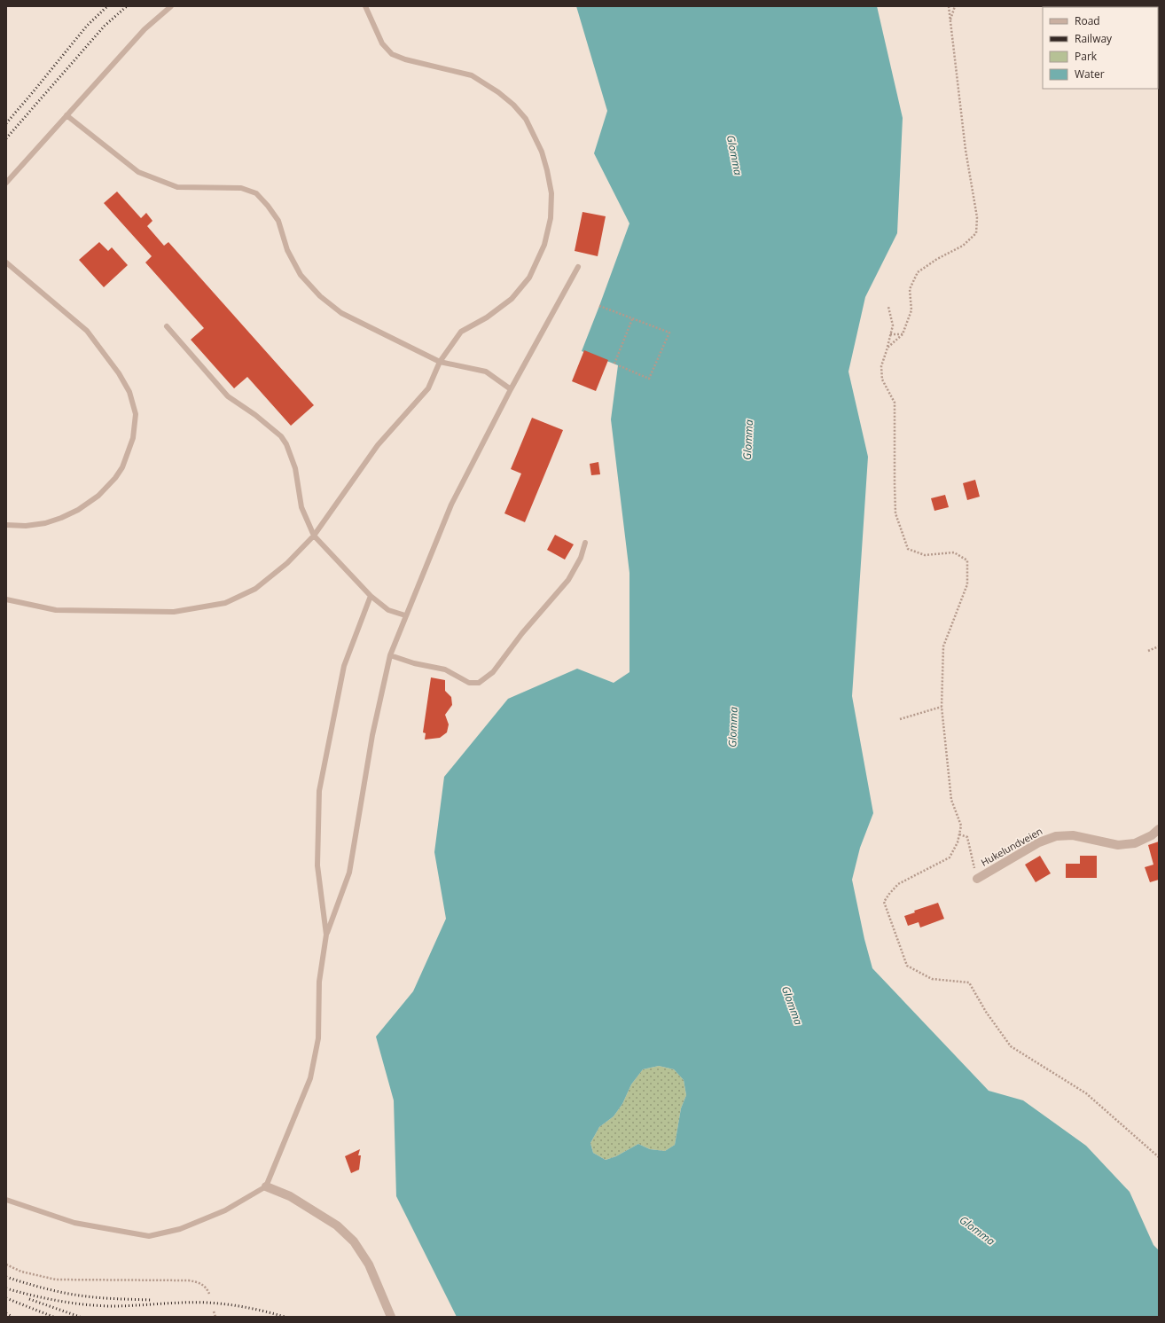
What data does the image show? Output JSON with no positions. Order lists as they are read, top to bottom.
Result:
{
  "streets": {
    "street": ["Hukelundveien"]
  },
  "water": ["Glomma"],
  "legend": [
    "Road",
    "Railway",
    "Park",
    "Water"
  ]
}
